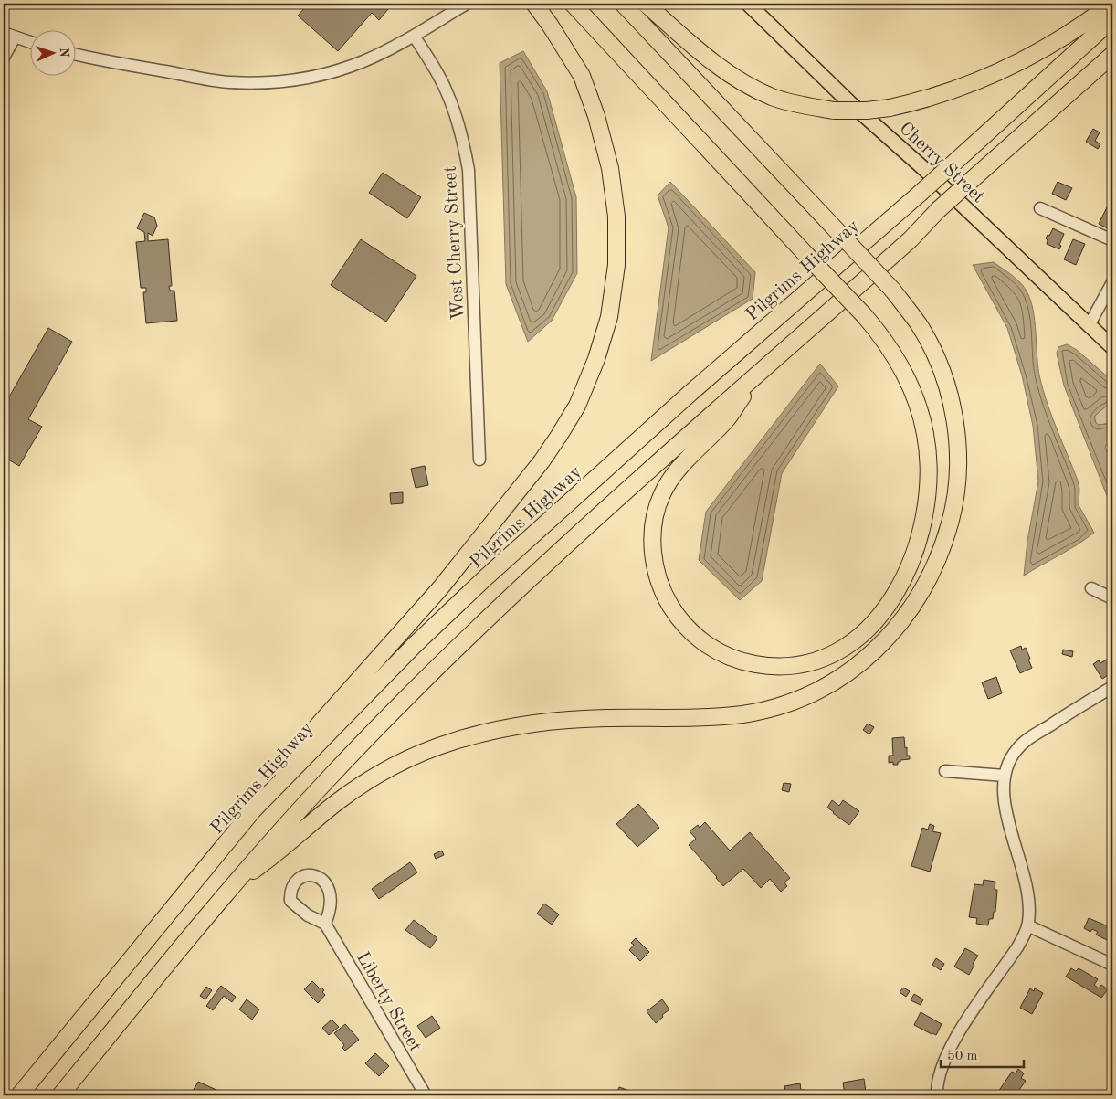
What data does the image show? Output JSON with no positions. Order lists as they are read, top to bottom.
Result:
{
  "streets": {
    "highway": ["Pilgrims Highway"],
    "main road": ["Cherry Street"],
    "street": ["West Cherry Street", "Liberty Street"]
  },
  "scale_bar": "50 m",
  "north": "right"
}
